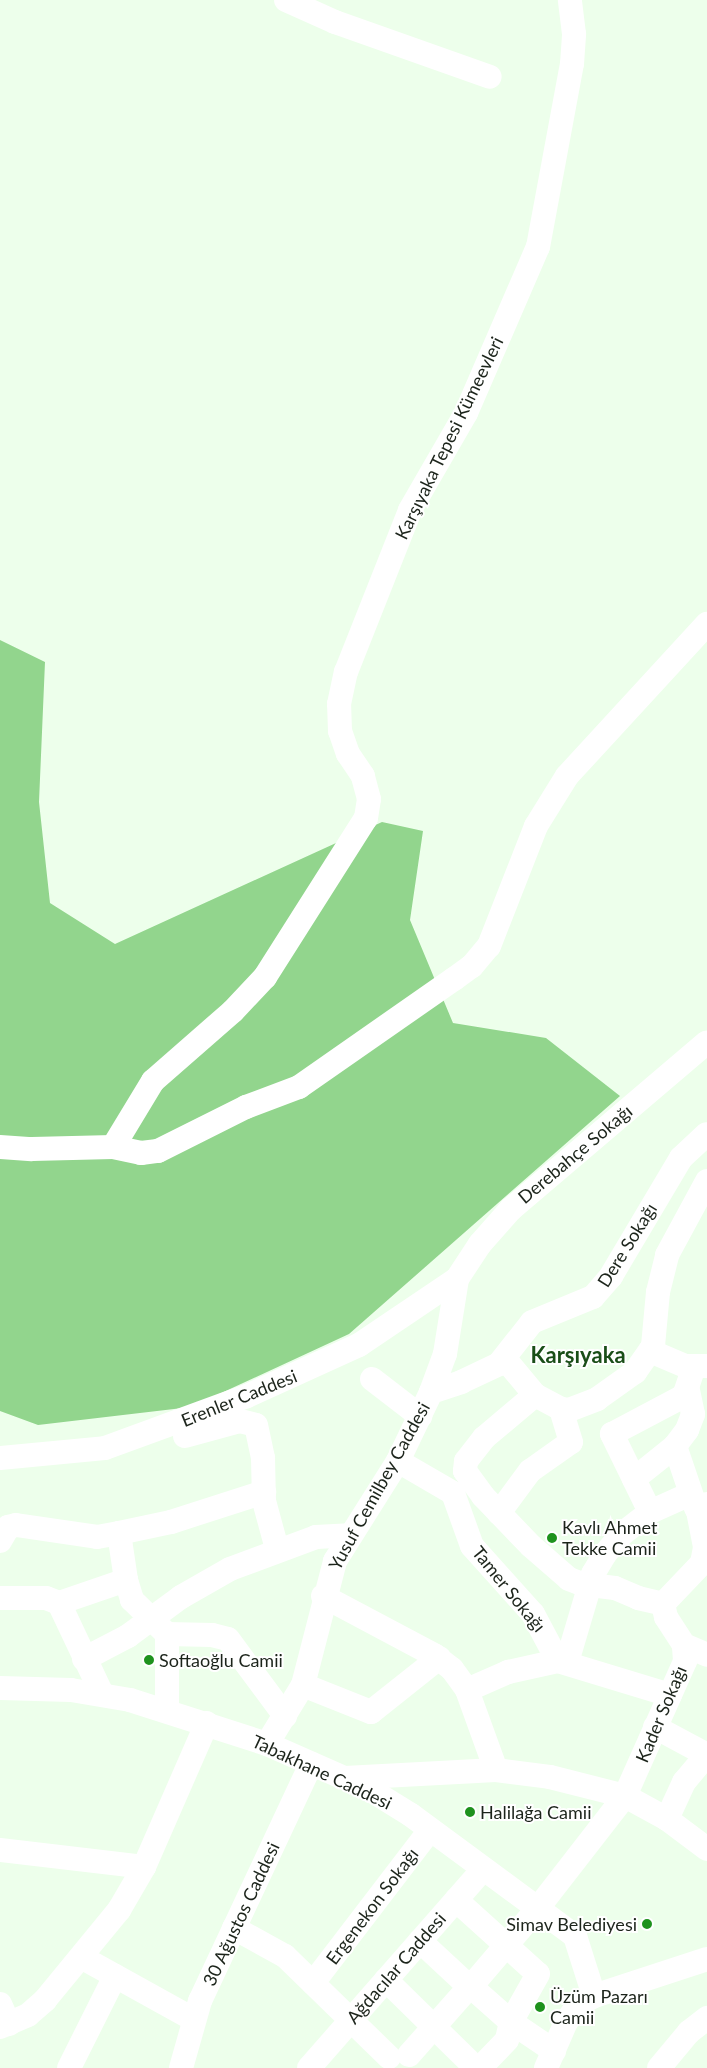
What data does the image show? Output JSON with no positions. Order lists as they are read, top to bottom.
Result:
{
  "streets": {
    "street": [
      "Karşıyaka Tepesi Kümeevleri",
      "Derebahçe Sokağı",
      "Dere Sokağı",
      "Erenler Caddesi",
      "Yusuf Cemilbey Caddesi",
      "Tamer Sokağı",
      "Kader Sokağı",
      "Tabakhane Caddesi",
      "Ergenekon Sokağı",
      "30 Ağustos Caddesi",
      "Ağdacılar Caddesi"
    ]
  },
  "crossings": [
    ["Derebahçe Sokağı", "Erenler Caddesi"],
    ["Derebahçe Sokağı", "Yusuf Cemilbey Caddesi"],
    ["Erenler Caddesi", "Yusuf Cemilbey Caddesi"],
    ["Yusuf Cemilbey Caddesi", "Tamer Sokağı"],
    ["Yusuf Cemilbey Caddesi", "Tabakhane Caddesi"],
    ["Kader Sokağı", "Tabakhane Caddesi"],
    ["Tabakhane Caddesi", "Ergenekon Sokağı"],
    ["Tabakhane Caddesi", "30 Ağustos Caddesi"],
    ["Tabakhane Caddesi", "Ağdacılar Caddesi"]
  ],
  "districts": ["Karşıyaka"],
  "places": [
    "Kavlı Ahmet Tekke Camii",
    "Softaoğlu Camii",
    "Halilağa Camii",
    "Simav Belediyesi",
    "Üzüm Pazarı Camii"
  ]
}
